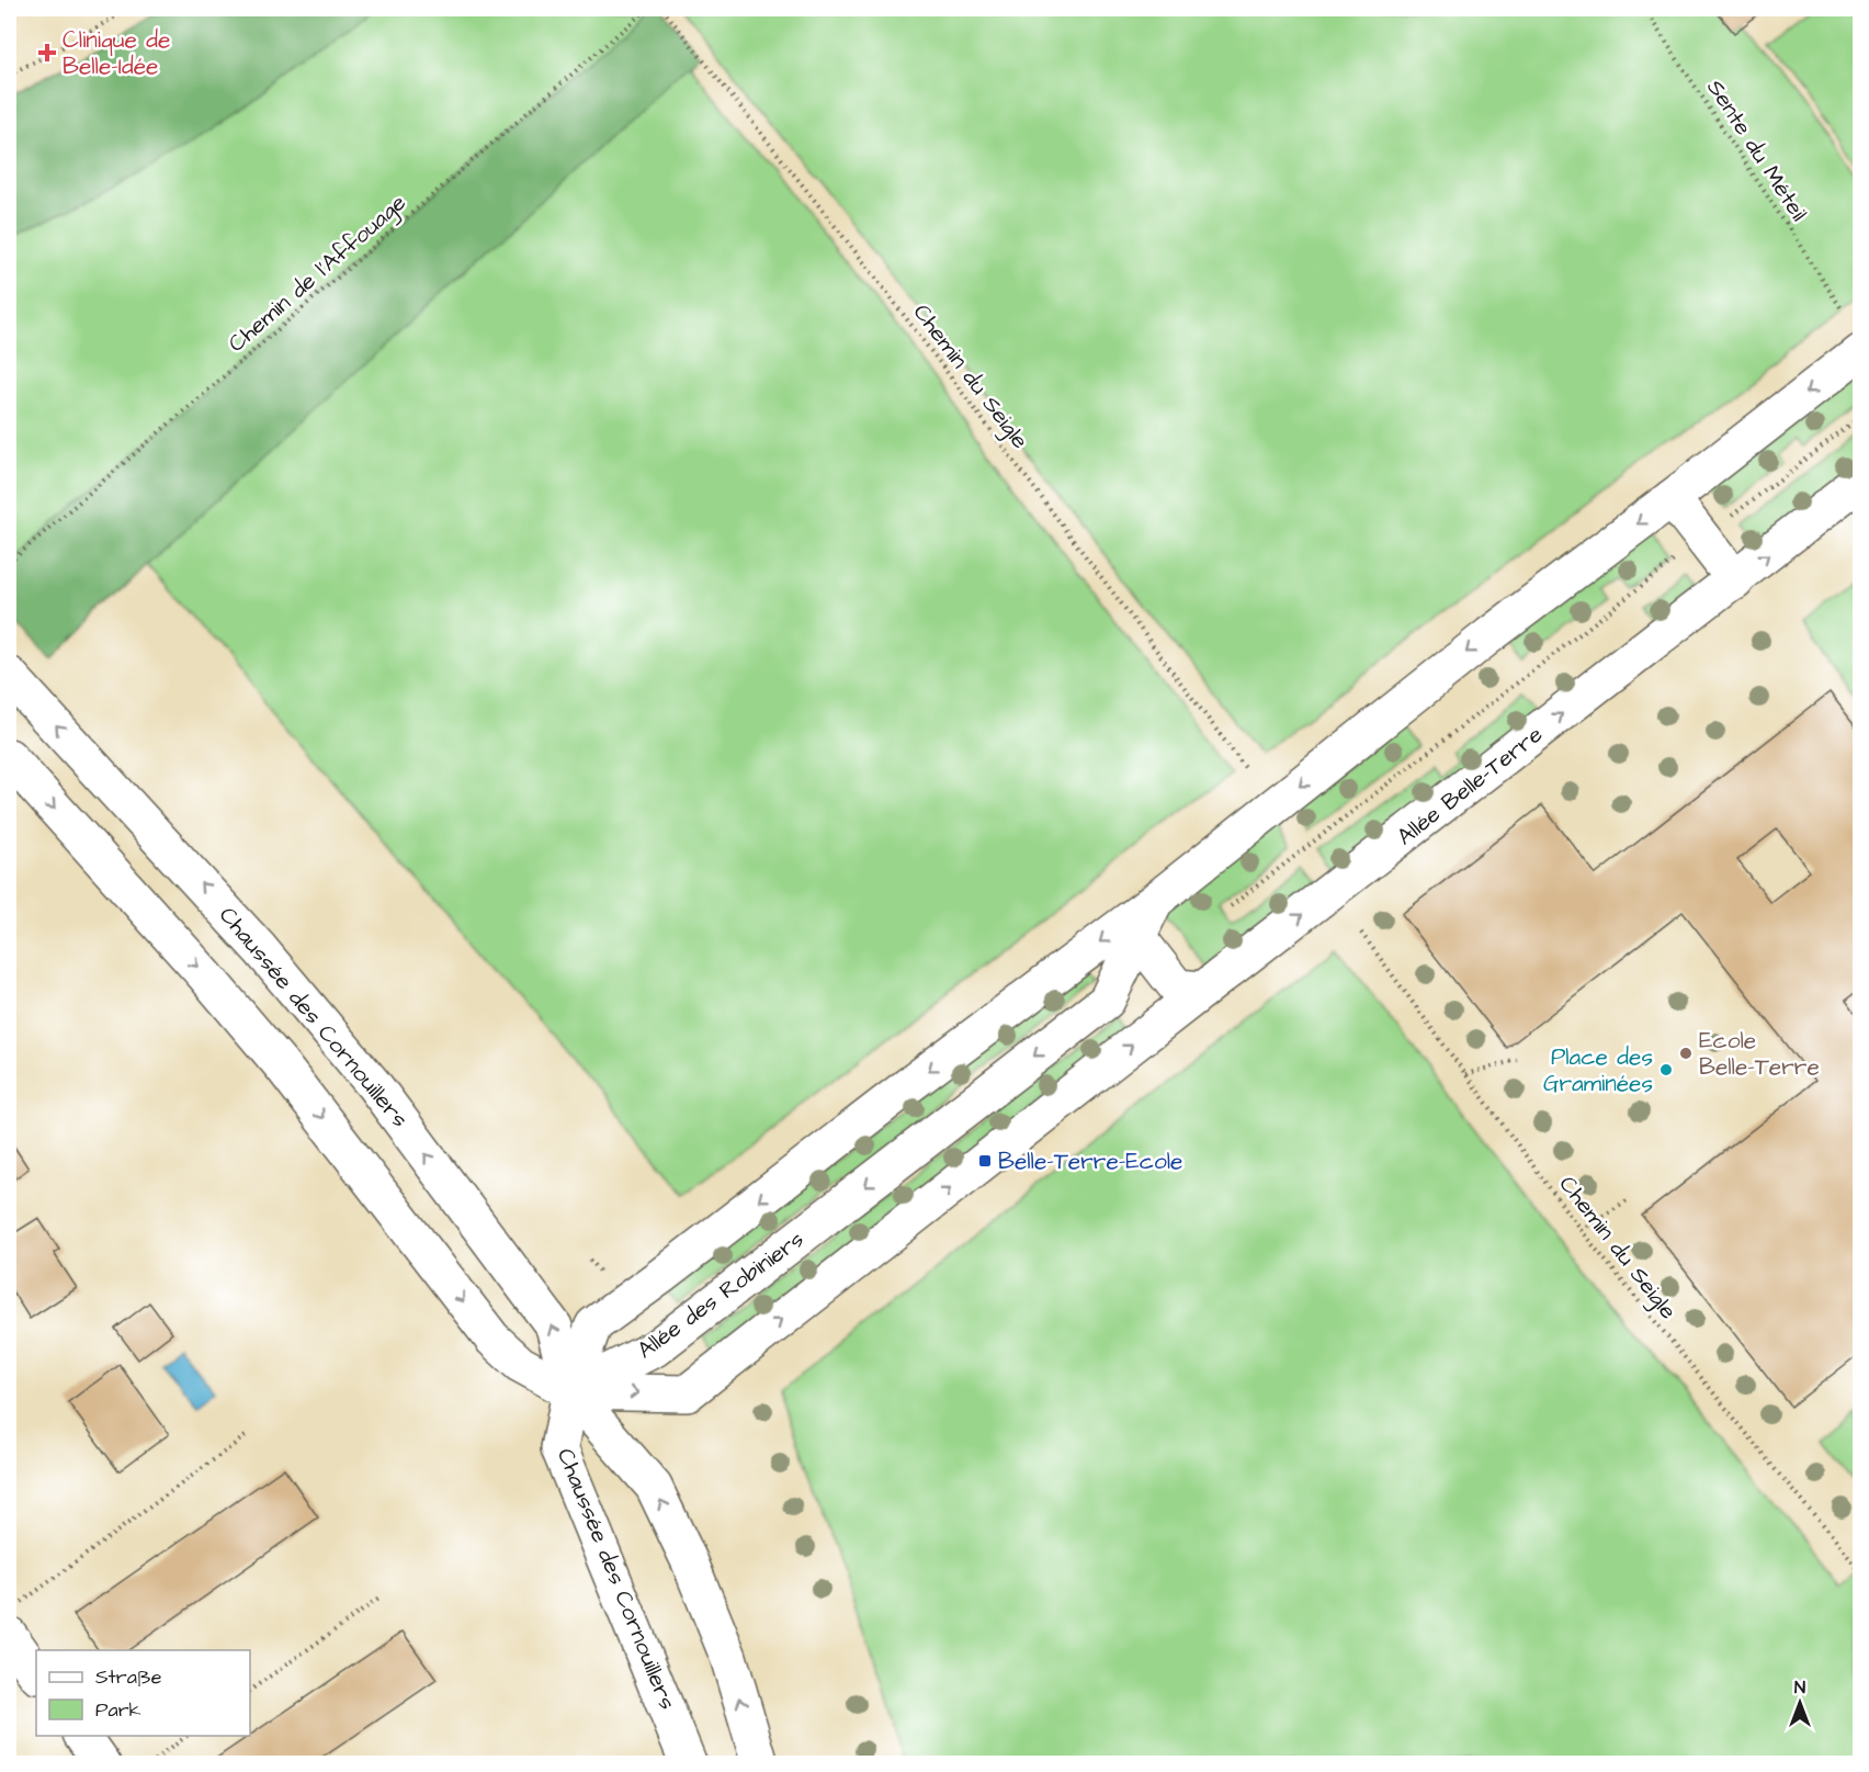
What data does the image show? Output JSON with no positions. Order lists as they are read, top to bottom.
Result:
{
  "streets": {
    "street": ["Allée Belle-Terre", "Chaussée des Cornouillers", "Allée des Robiniers"],
    "path": ["Sente du Méteil", "Chemin de l'Affouage", "Chemin du Seigle"]
  },
  "crossings": [
    ["Allée Belle-Terre", "Allée des Robiniers"],
    ["Chaussée des Cornouillers", "Allée des Robiniers"]
  ],
  "places": {
    "health": ["Clinique de Belle-Idée"],
    "other": ["Ecole Belle-Terre", "Place des Graminées"],
    "transit": ["Belle-Terre-Ecole"]
  },
  "legend": ["Straße", "Park"],
  "north": "top"
}
